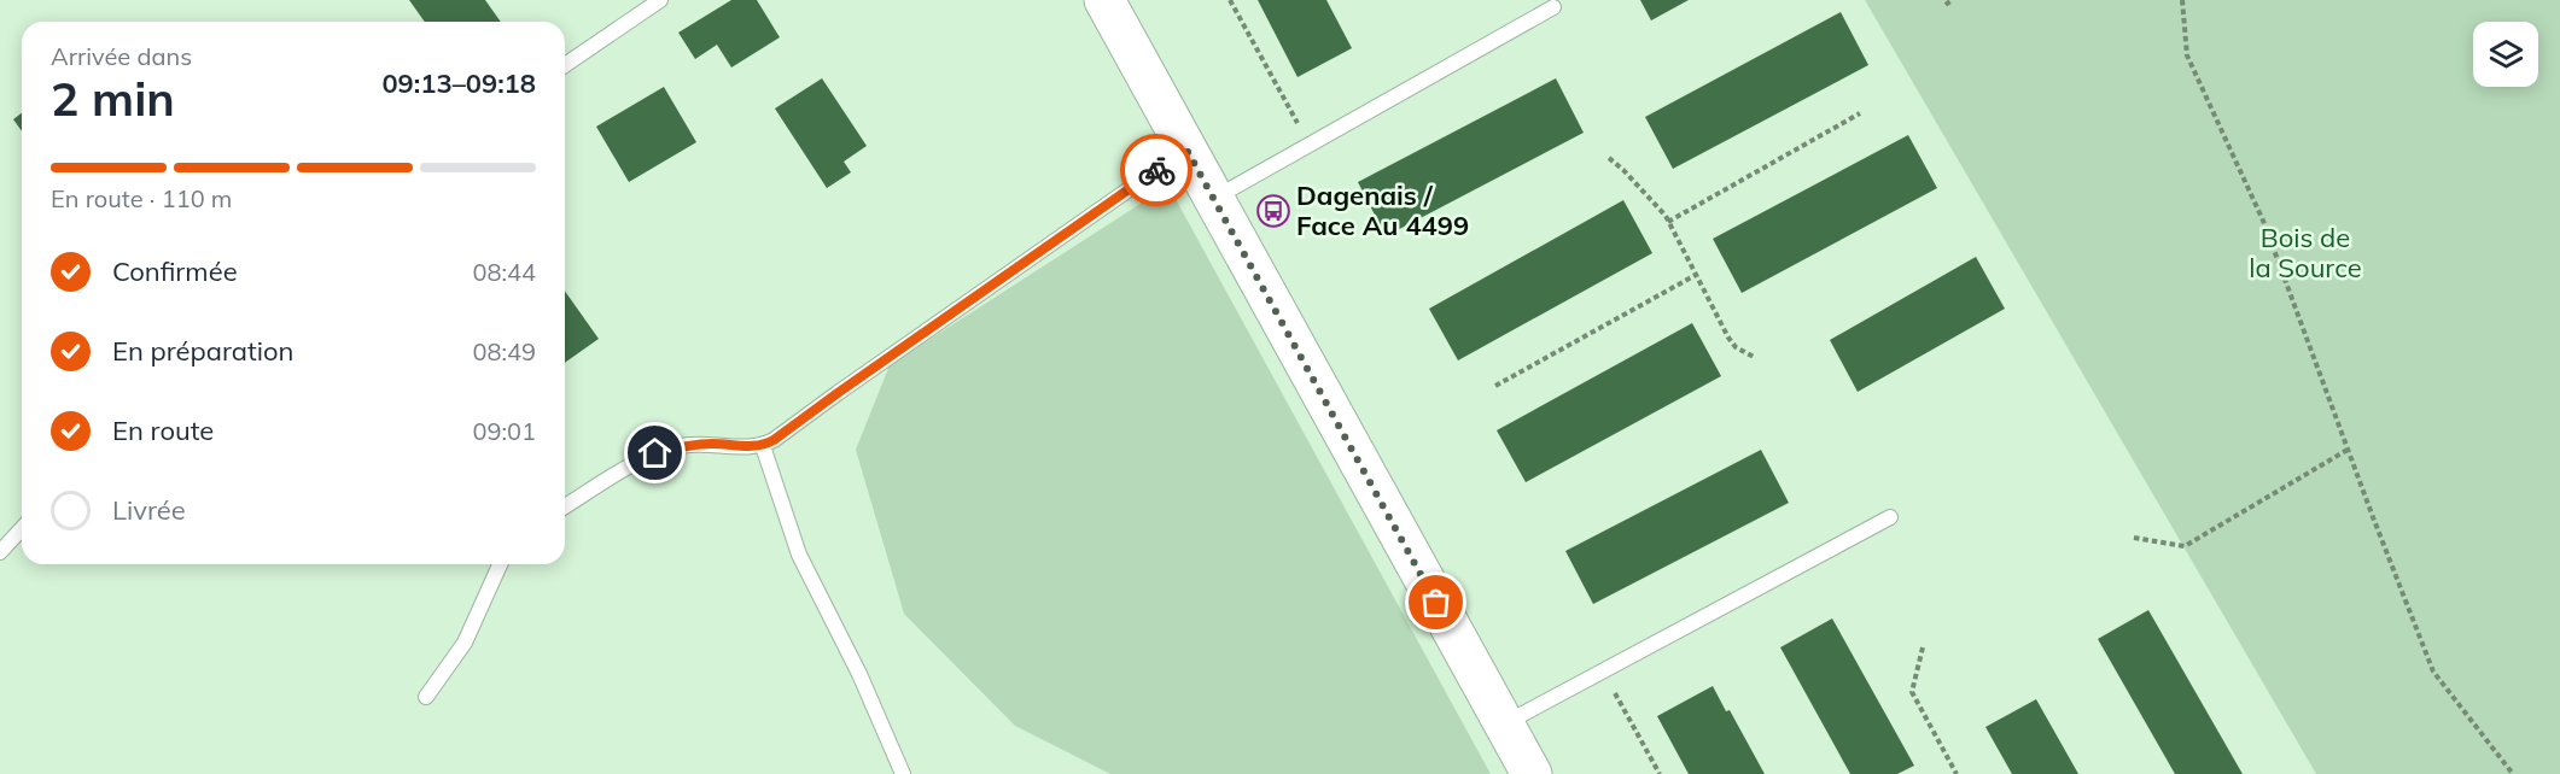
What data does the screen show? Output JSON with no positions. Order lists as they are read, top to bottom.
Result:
{
  "parks": ["Bois de la Source"],
  "places": {
    "bus stop": ["Dagenais / Face Au 4499"]
  },
  "page": {
    "heading": ["2 min", "Arrivée dans", "09:13–09:18"],
    "bar": "En route · 110 m",
    "list": [
      ["Confirmée", "08:44"],
      ["En préparation", "08:49"],
      ["En route", "09:01"],
      "Livrée"
    ]
  }
}
